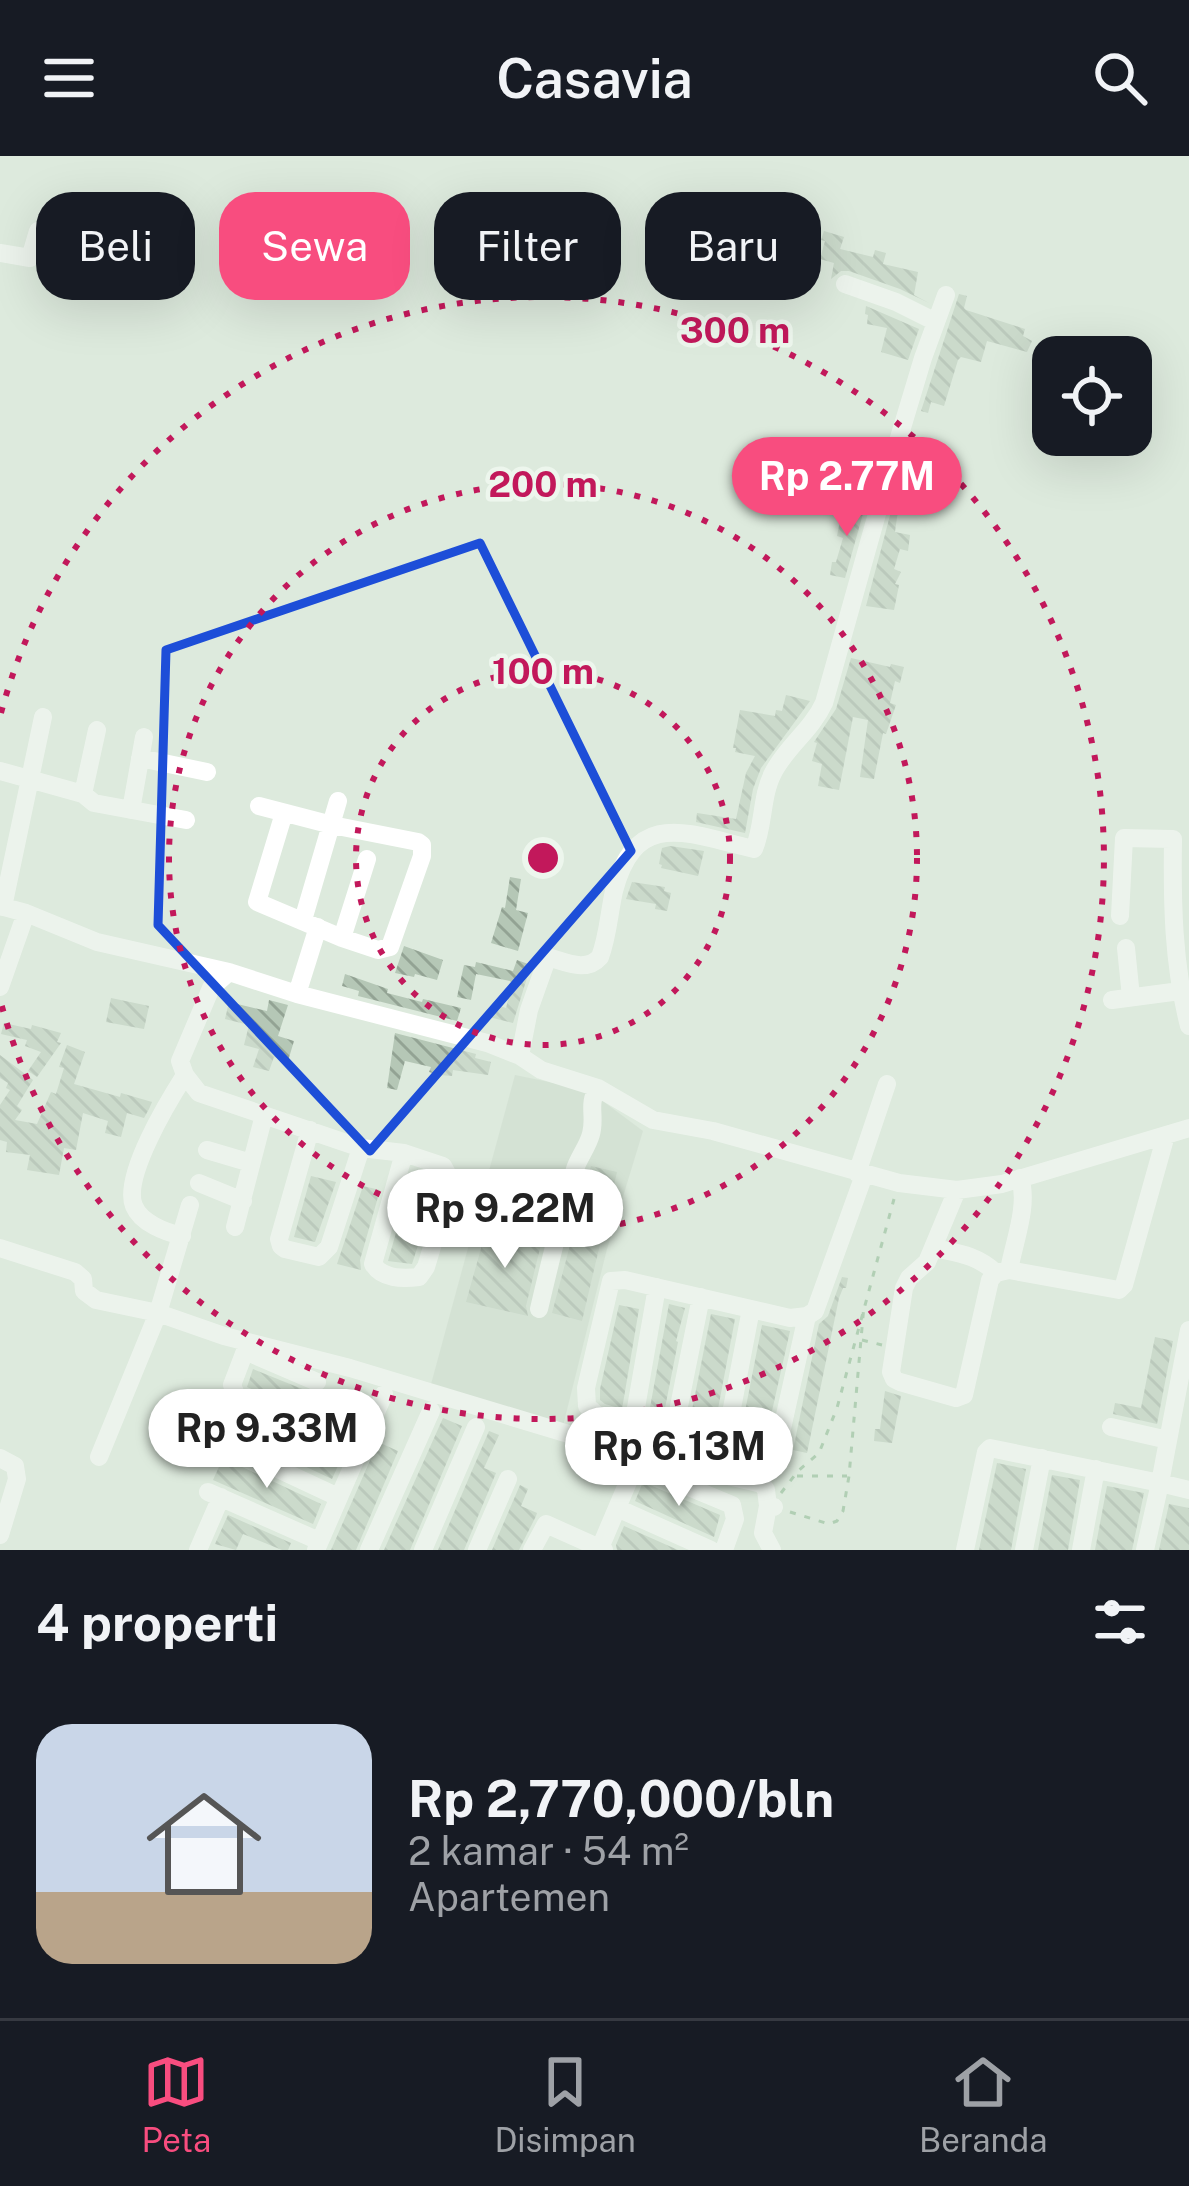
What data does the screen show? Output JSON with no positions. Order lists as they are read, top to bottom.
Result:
{
  "page": {
    "header": "Casavia",
    "chip": [
      "Beli",
      "Sewa",
      "Filter",
      "Baru"
    ],
    "price": [
      "Rp 2.77M",
      "Rp 9.22M",
      "Rp 9.33M",
      "Rp 6.13M"
    ],
    "heading": "4 properti",
    "list": [
      {
        "name": "Rp 2,770,000/bln",
        "note": "2 kamar · 54 m² · Apartemen"
      }
    ],
    "tabs": ["Peta", "Disimpan", "Beranda"]
  },
  "rings": ["300 m", "200 m", "100 m"]
}
